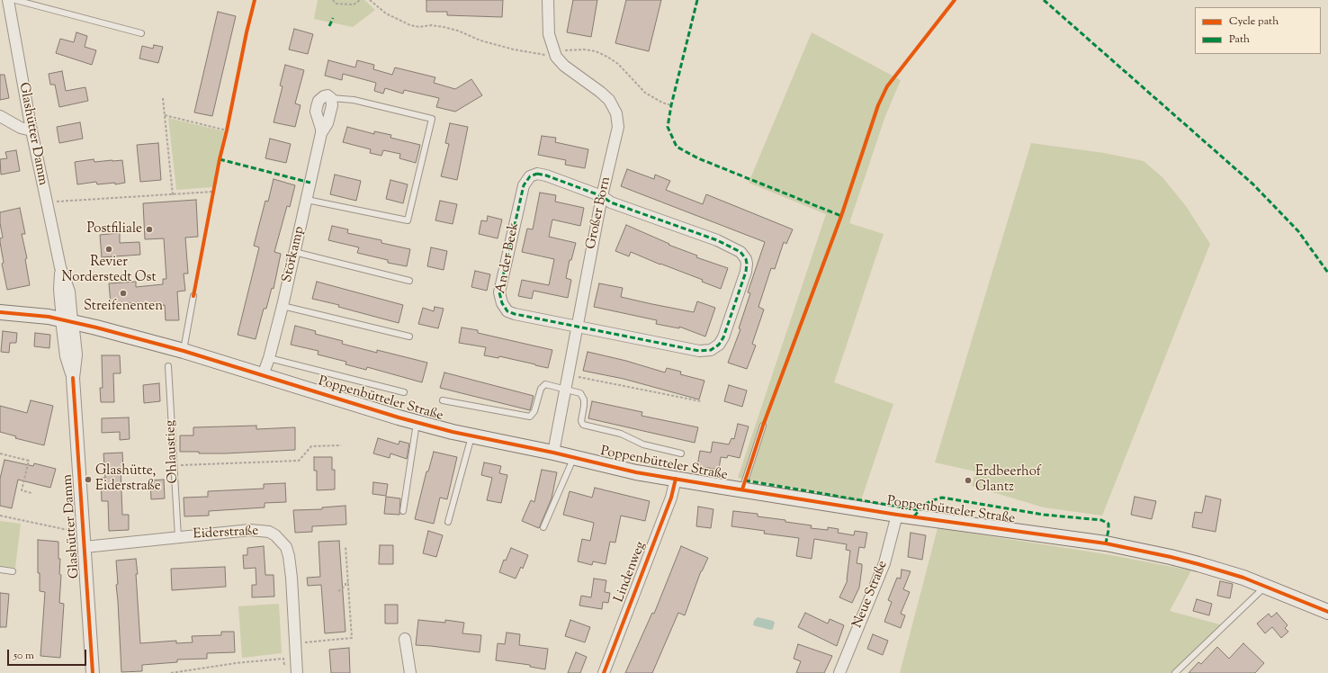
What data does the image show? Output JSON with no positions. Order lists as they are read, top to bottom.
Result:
{
  "streets": {
    "main road": ["Poppenbütteler Straße"],
    "street": [
      "Glashütter Damm",
      "Großer Born",
      "Störkamp",
      "An der Beek",
      "Eiderstraße",
      "Lindenweg",
      "Neue Straße"
    ],
    "lane": ["Ohlaustieg"]
  },
  "crossings": [
    ["Glashütter Damm", "Poppenbütteler Straße"],
    ["Glashütter Damm", "Eiderstraße"],
    ["Großer Born", "An der Beek"],
    ["Großer Born", "Poppenbütteler Straße"],
    ["Störkamp", "Poppenbütteler Straße"],
    ["Poppenbütteler Straße", "Lindenweg"],
    ["Poppenbütteler Straße", "Neue Straße"],
    ["Ohlaustieg", "Eiderstraße"]
  ],
  "places": [
    "Postfiliale",
    "Revier Norderstedt Ost",
    "Streifenenten",
    "Glashütte, Eiderstraße",
    "Erdbeerhof Glantz"
  ],
  "legend": ["Cycle path", "Path"],
  "scale_bar": "50 m"
}
